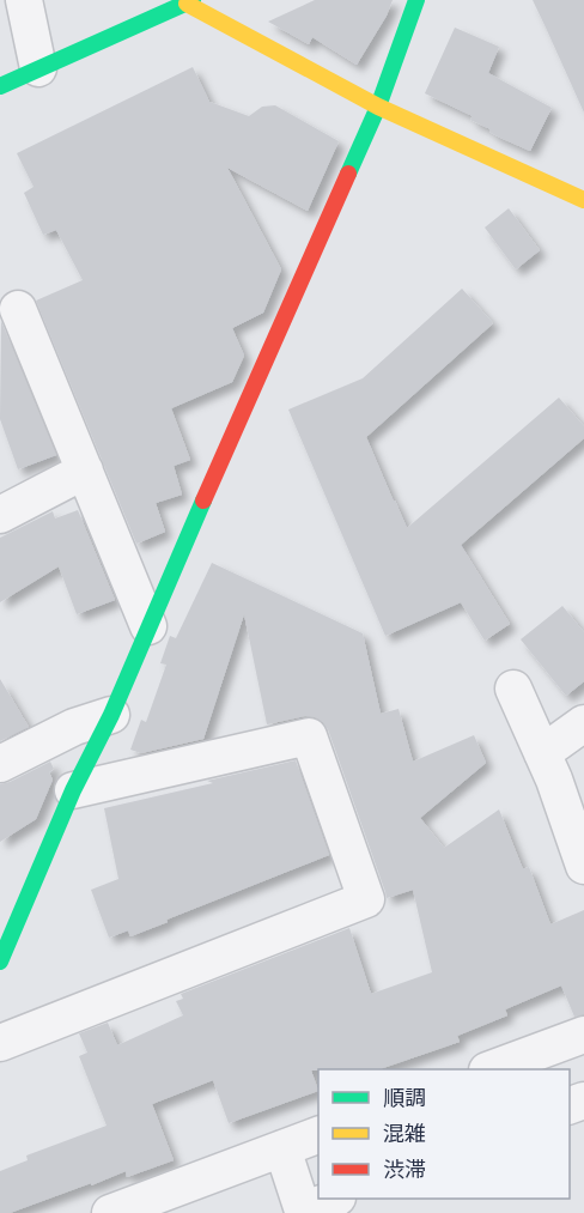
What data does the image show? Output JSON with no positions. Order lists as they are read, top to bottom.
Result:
{
  "legend": ["順調", "混雑", "渋滞"]
}
